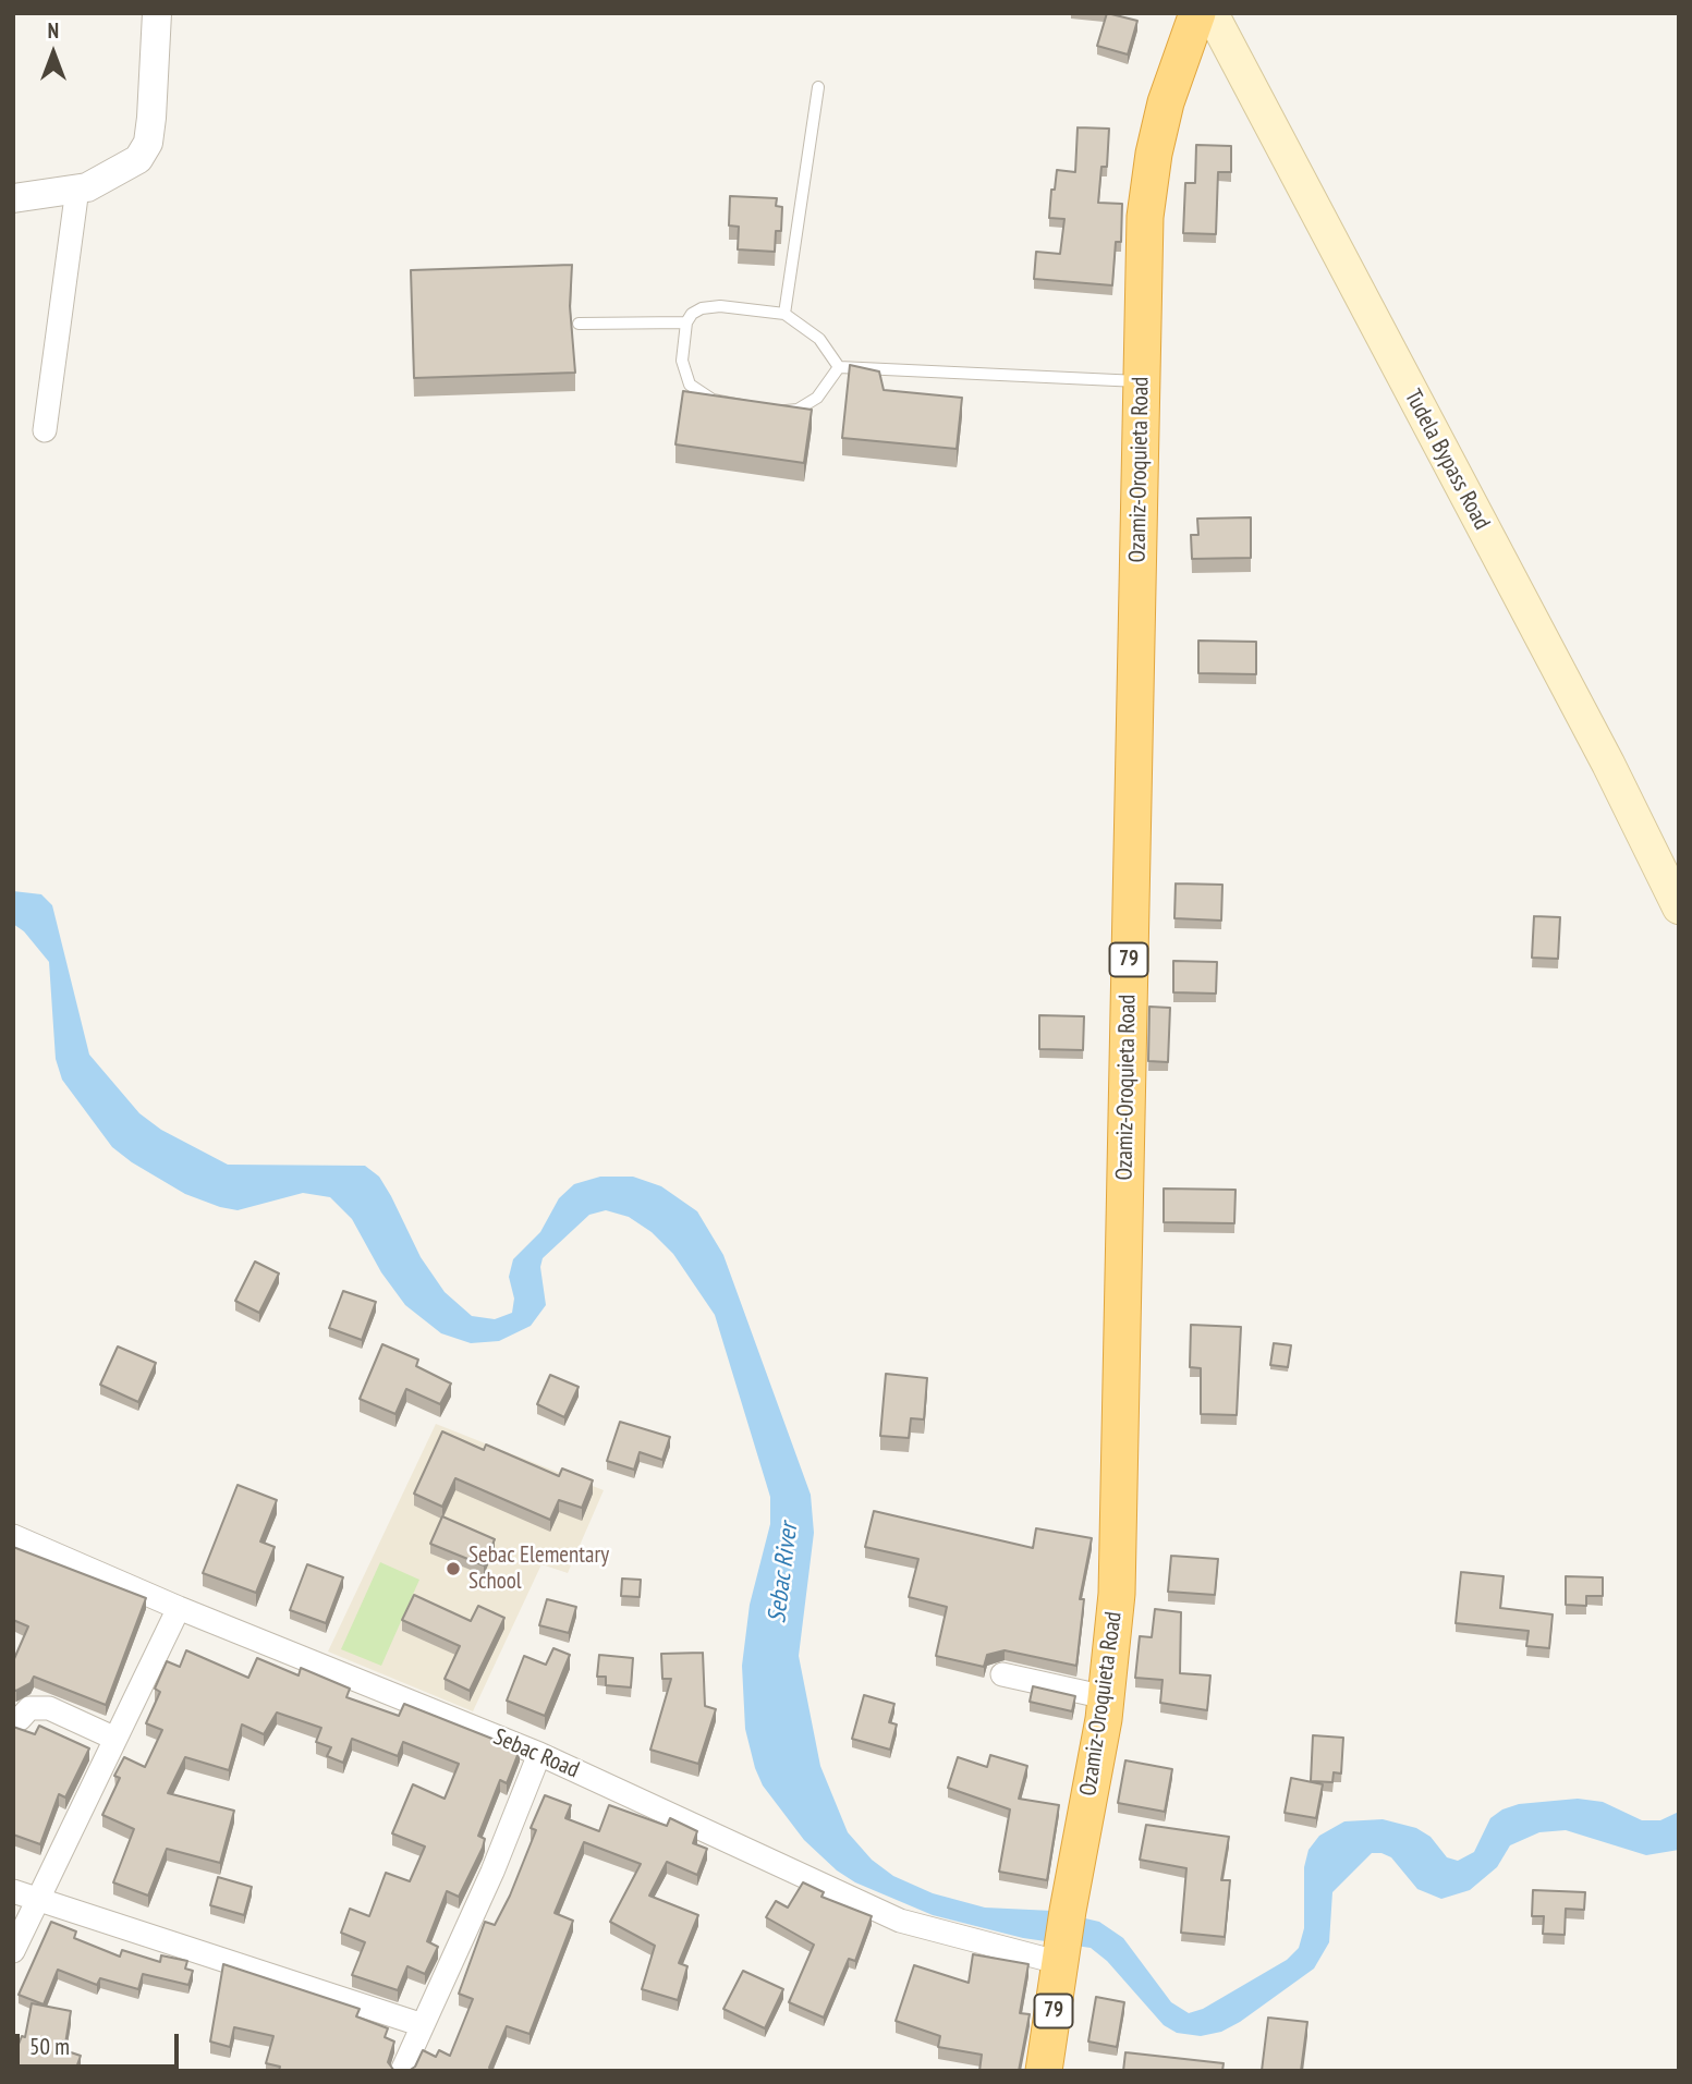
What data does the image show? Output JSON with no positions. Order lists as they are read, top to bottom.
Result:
{
  "streets": {
    "highway": ["Ozamiz-Oroquieta Road", "79"],
    "main road": ["Tudela Bypass Road"],
    "street": ["Sebac Road"]
  },
  "crossings": [
    ["Ozamiz-Oroquieta Road", "Sebac Road"]
  ],
  "water": ["Sebac River"],
  "places": ["Sebac Elementary School"],
  "scale_bar": "50 m",
  "north": "top"
}
